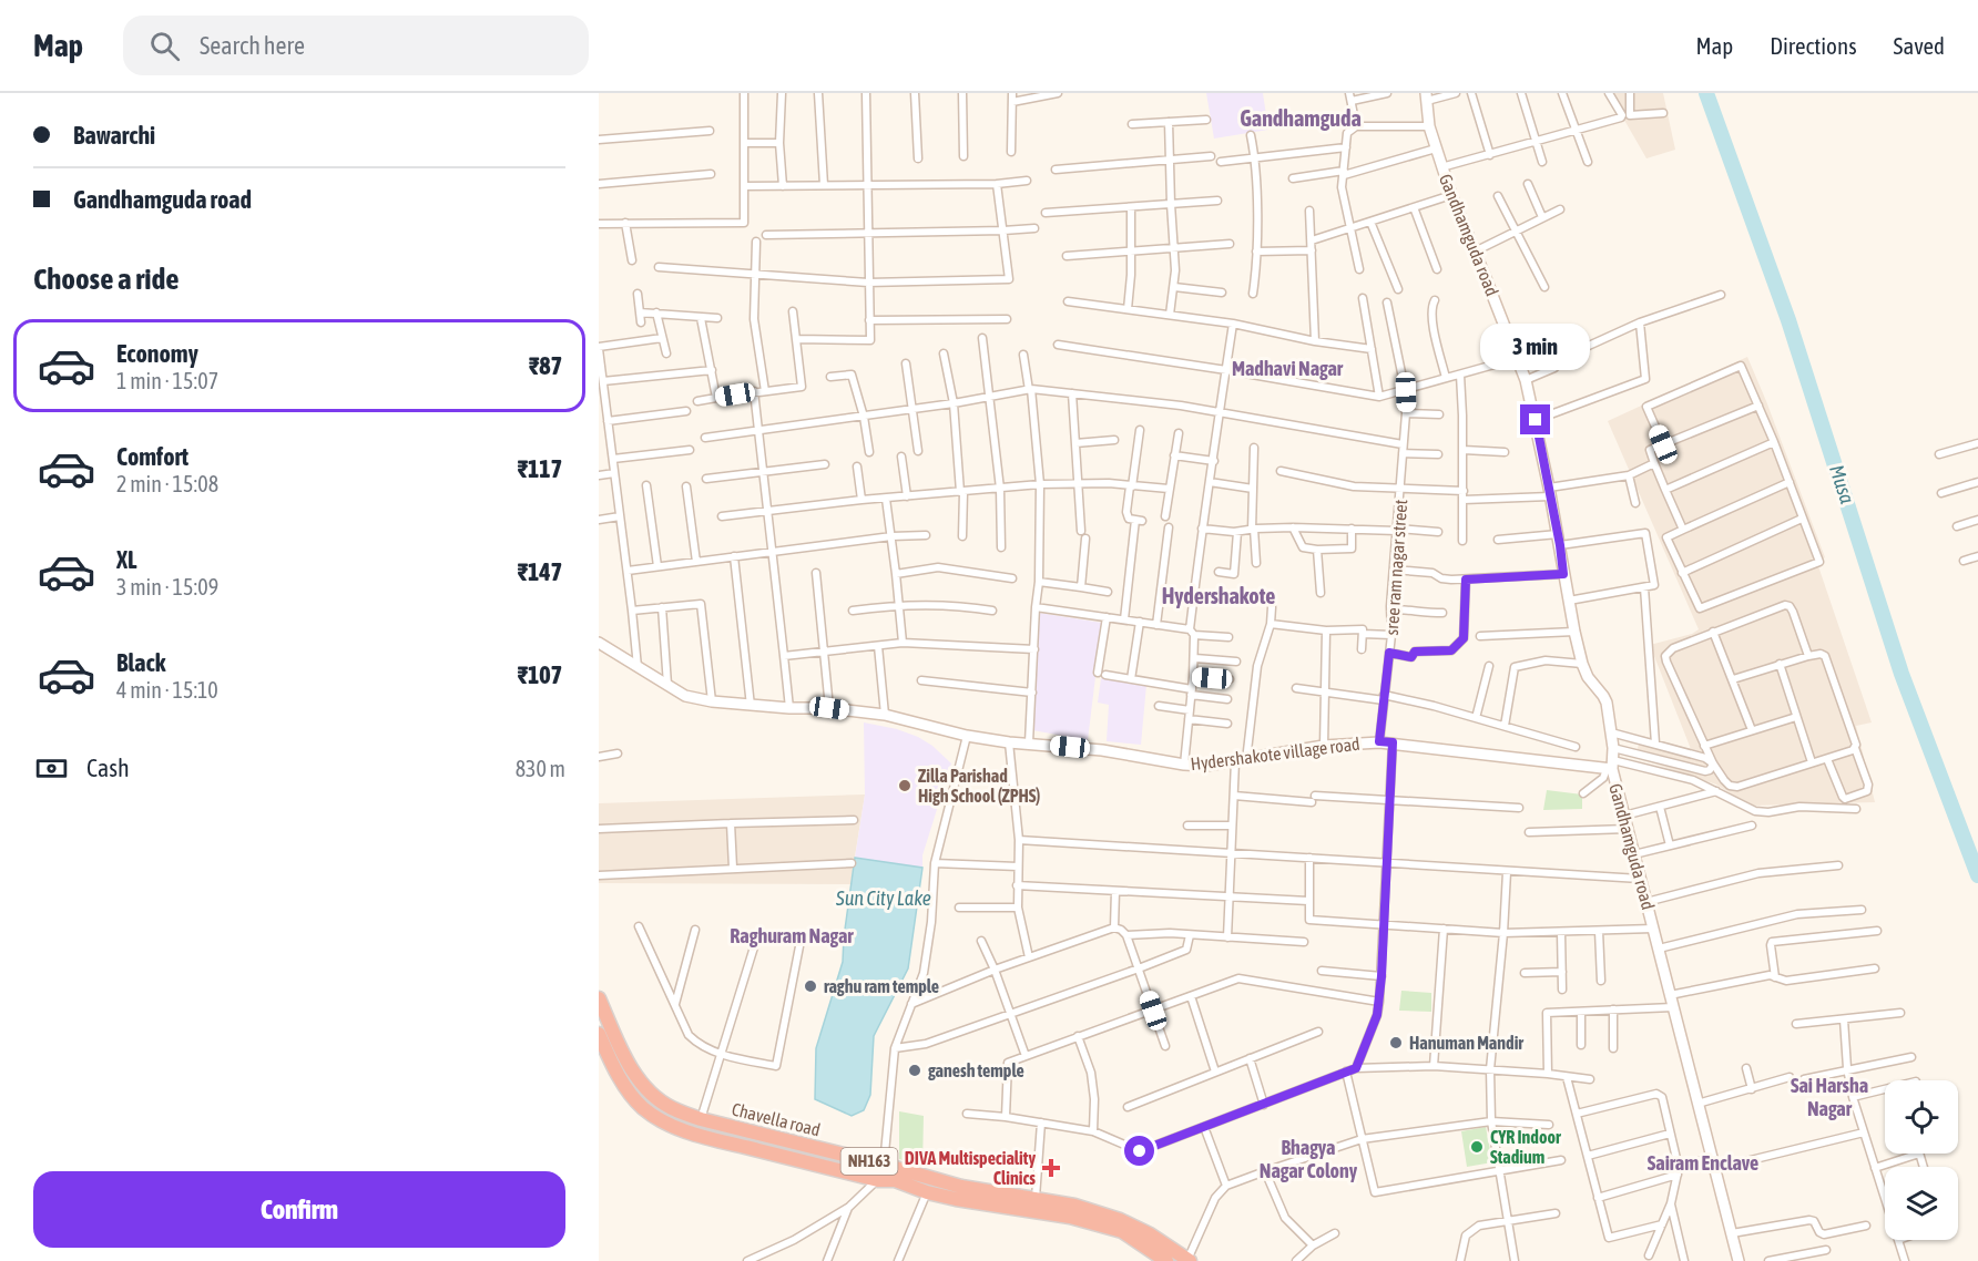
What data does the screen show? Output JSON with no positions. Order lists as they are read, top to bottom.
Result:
{
  "streets": {
    "highway": ["Chavella road", "NH163"],
    "street": ["Gandhamguda road", "sree ram nagar street", "Hydershakote village road"]
  },
  "crossings": [
    ["Gandhamguda road", "Hydershakote village road"],
    ["sree ram nagar street", "Hydershakote village road"]
  ],
  "districts": [
    "Gandhamguda",
    "Madhavi Nagar",
    "Hydershakote",
    "Raghuram Nagar",
    "Sai Harsha Nagar",
    "Bhagya Nagar Colony",
    "Sairam Enclave"
  ],
  "water": ["Musa", "Sun City Lake"],
  "places": {
    "other": [
      "Zilla Parishad High School (ZPHS)",
      "raghu ram temple",
      "Hanuman Mandir",
      "ganesh temple",
      "CYR Indoor Stadium"
    ],
    "health": ["DIVA Multispeciality Clinics"]
  },
  "page": {
    "header": "Map",
    "search": "Search here",
    "nav": ["Map", "Directions", "Saved"],
    "banner": ["Bawarchi", "Gandhamguda road"],
    "heading": "Choose a ride",
    "list": [
      {
        "name": "Economy",
        "note": "1 min · 15:07",
        "value": "₹87"
      },
      {
        "name": "Comfort",
        "note": "2 min · 15:08",
        "value": "₹117"
      },
      {
        "name": "XL",
        "note": "3 min · 15:09",
        "value": "₹147"
      },
      {
        "name": "Black",
        "note": "4 min · 15:10",
        "value": "₹107"
      }
    ],
    "bubble": "3 min",
    "pay": ["Cash", "830 m"],
    "buttons": "Confirm"
  }
}
